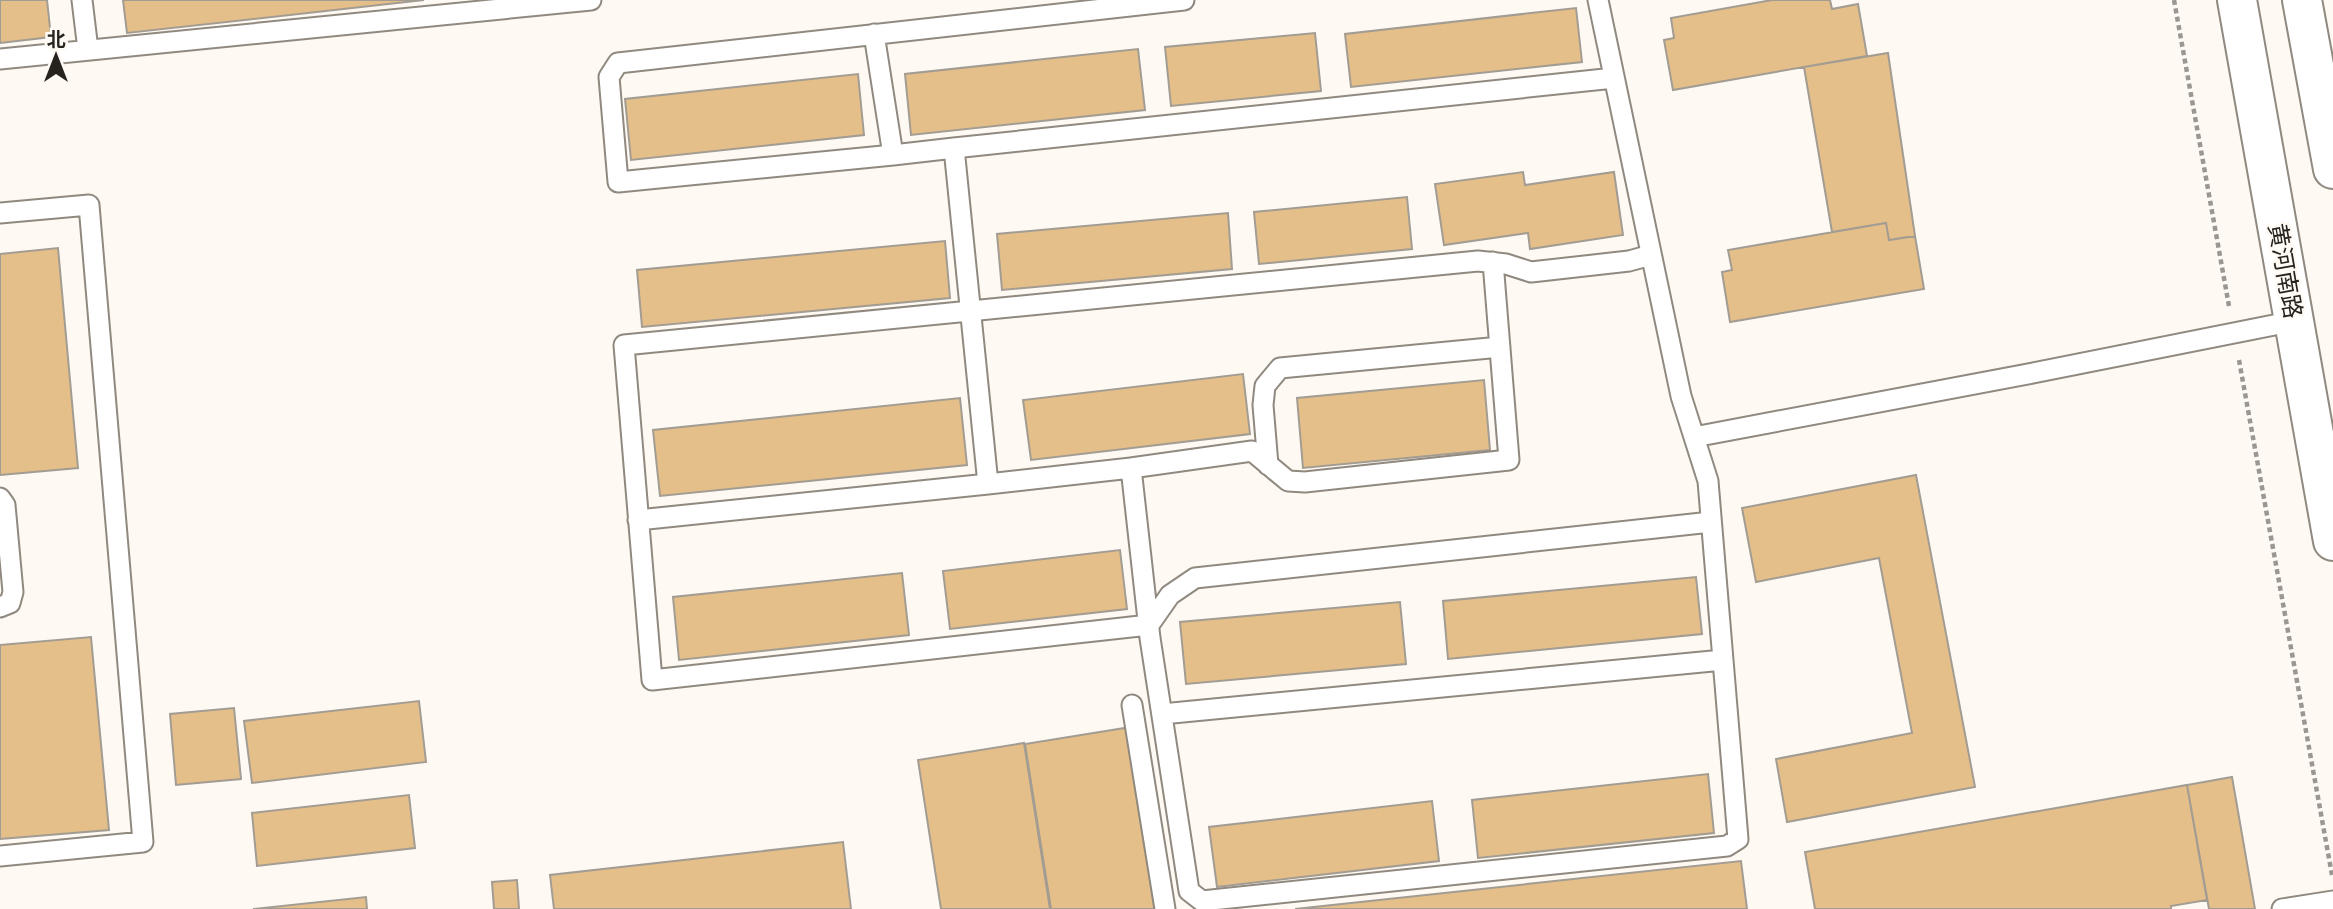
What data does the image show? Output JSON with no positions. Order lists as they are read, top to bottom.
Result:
{
  "streets": {
    "main road": ["黄河南路"]
  },
  "north": "top"
}
